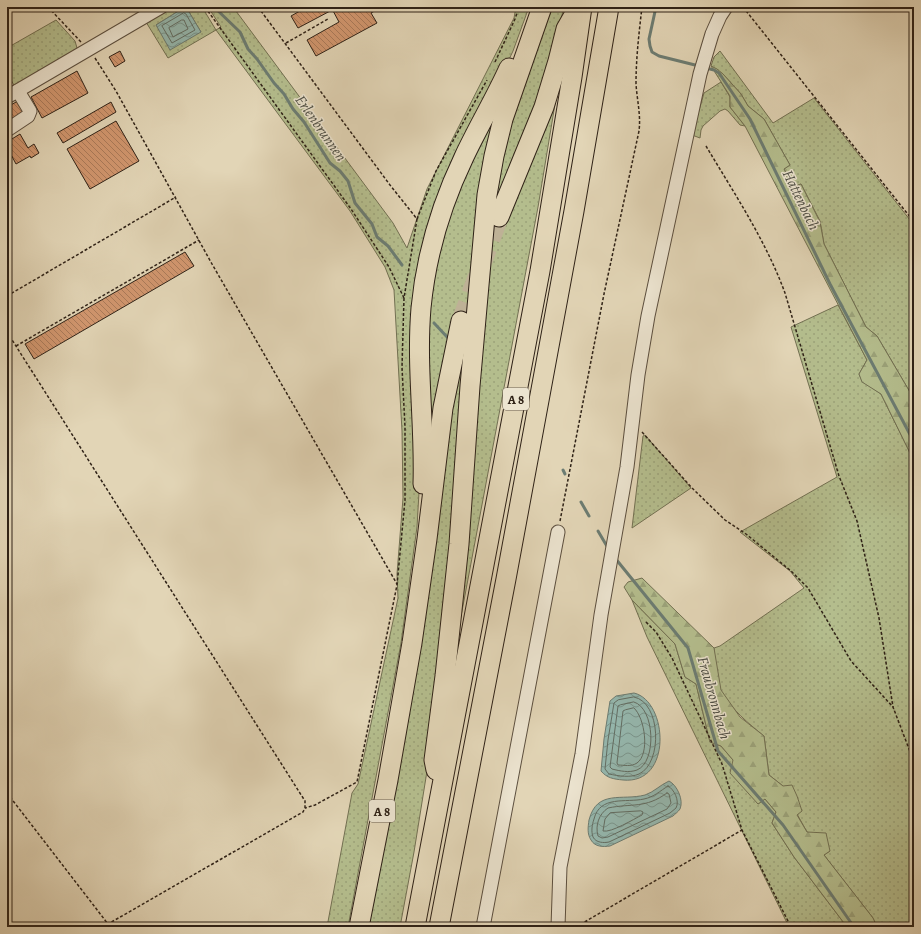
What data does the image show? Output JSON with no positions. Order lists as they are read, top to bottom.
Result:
{
  "streets": {
    "highway": ["A 8"]
  },
  "water": ["Erlenbrunnen", "Hattenbach", "Fraubronnbach"]
}
